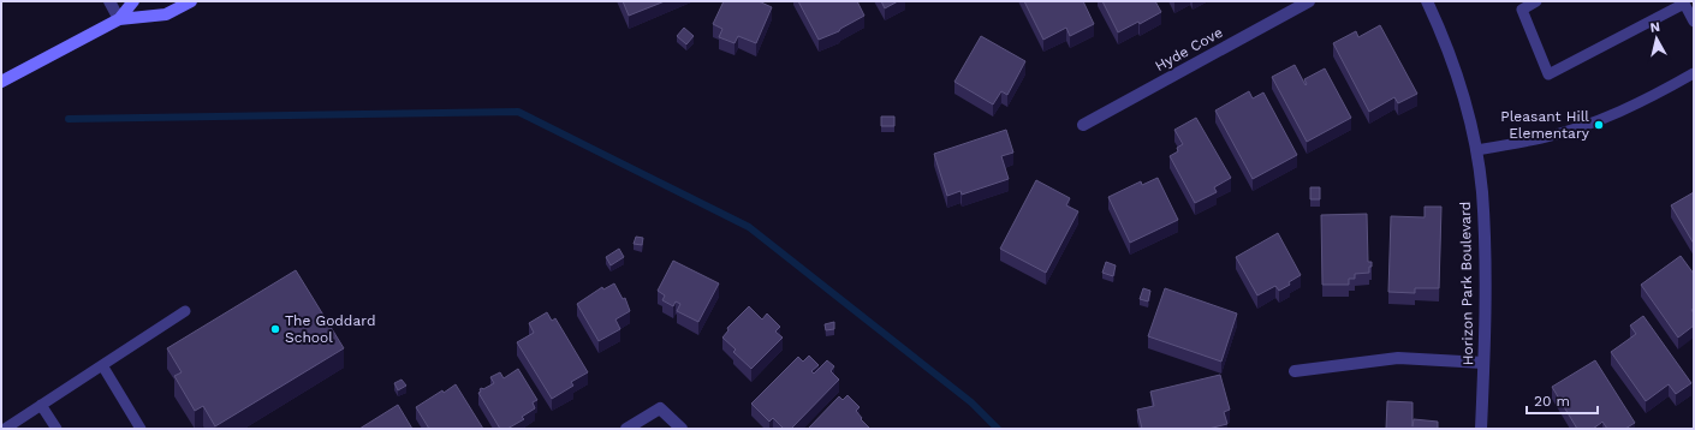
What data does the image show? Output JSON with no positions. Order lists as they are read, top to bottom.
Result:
{
  "streets": {
    "street": ["Hyde Cove", "Horizon Park Boulevard"]
  },
  "places": ["Pleasant Hill Elementary", "The Goddard School"],
  "scale_bar": "20 m",
  "north": "top"
}
